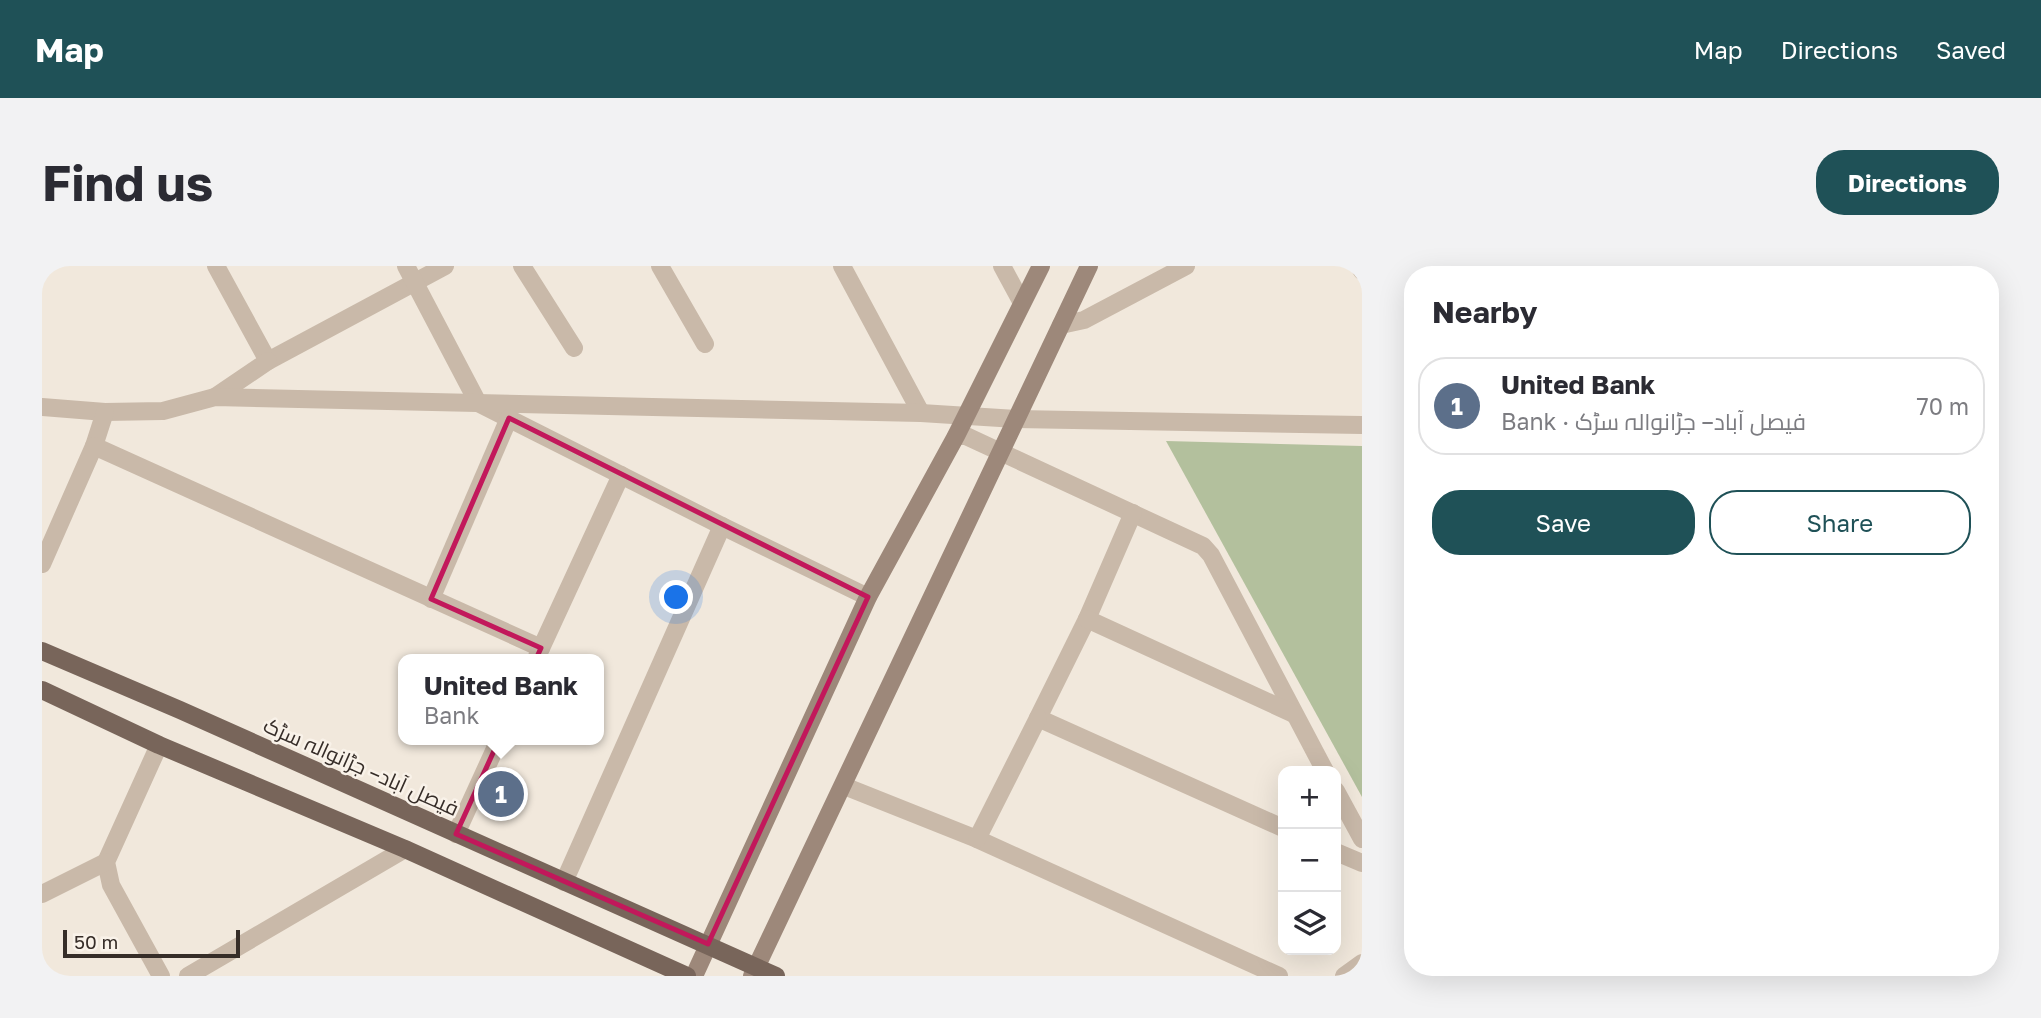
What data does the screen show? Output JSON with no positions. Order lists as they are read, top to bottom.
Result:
{
  "streets": {
    "main road": ["فیصل آباد– جڑانوالہ سڑک"]
  },
  "scale_bar": "50 m",
  "page": {
    "header": "Map",
    "nav": ["Map", "Directions", "Saved"],
    "buttons": [
      "Directions",
      ["Save", "Share"]
    ],
    "title": "Find us",
    "heading": "Nearby",
    "list": [
      {
        "mark": "1",
        "name": "United Bank",
        "note": "Bank · فیصل آباد– جڑانوالہ سڑک",
        "value": "70 m"
      }
    ],
    "popup": ["United Bank", "Bank"],
    "map_buttons": ["+", "−"],
    "pins": "1",
    "scale": "50 m"
  }
}
